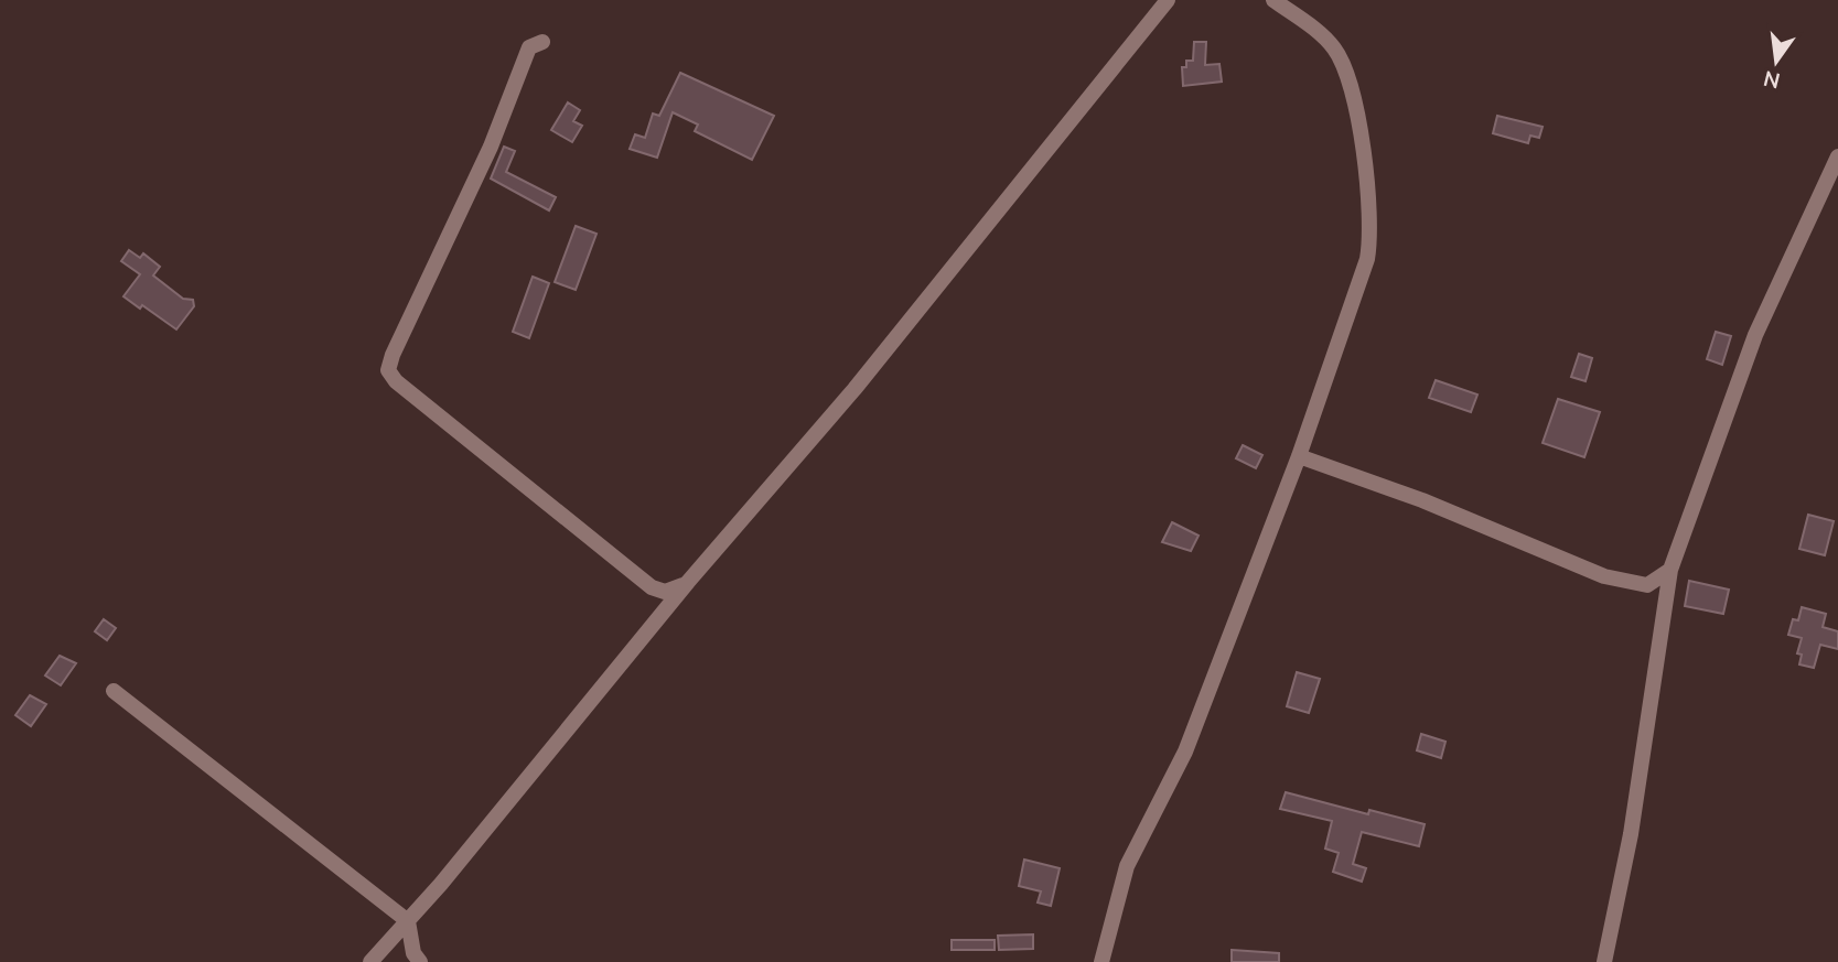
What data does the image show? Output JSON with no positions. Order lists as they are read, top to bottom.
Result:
{
  "north": "bottom"
}
